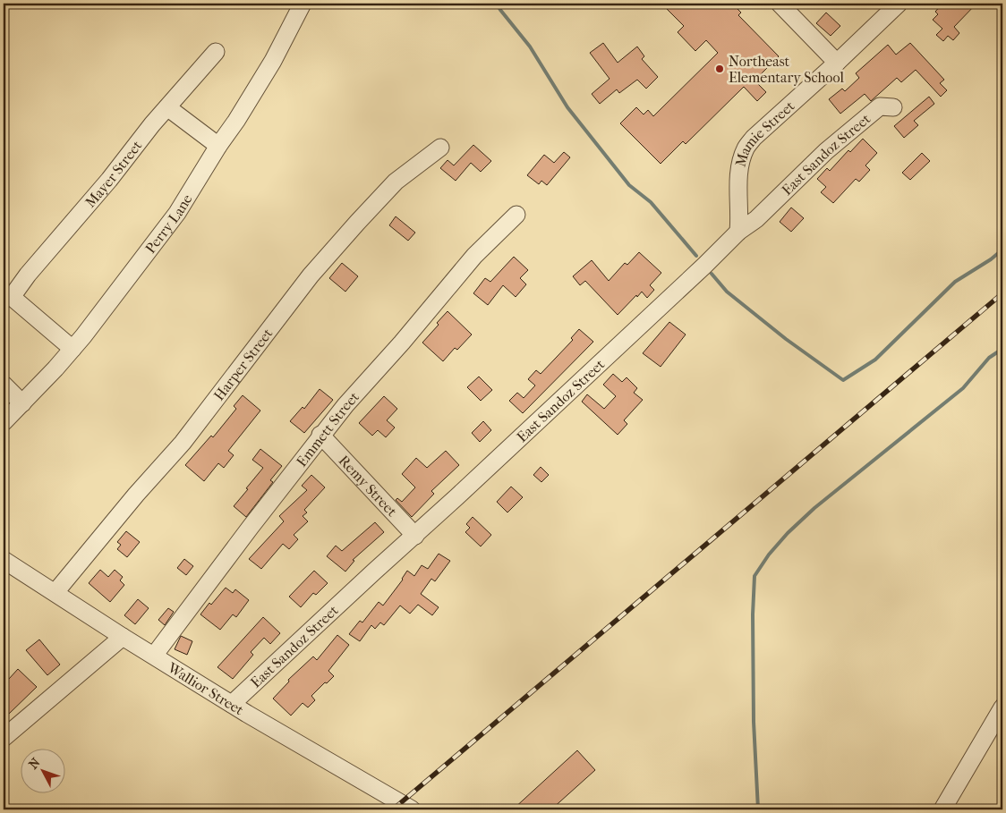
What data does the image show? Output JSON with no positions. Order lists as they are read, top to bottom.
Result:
{
  "streets": {
    "street": [
      "Mamie Street",
      "East Sandoz Street",
      "Mayer Street",
      "Perry Lane",
      "Harper Street",
      "Emmett Street",
      "Remy Street",
      "Wallior Street"
    ]
  },
  "crossings": [
    ["Mamie Street", "East Sandoz Street"],
    ["East Sandoz Street", "Remy Street"],
    ["East Sandoz Street", "Wallior Street"],
    ["Mayer Street", "Perry Lane"],
    ["Harper Street", "Wallior Street"],
    ["Emmett Street", "Remy Street"],
    ["Emmett Street", "Wallior Street"]
  ],
  "places": ["Northeast Elementary School"],
  "north": "top left"
}
